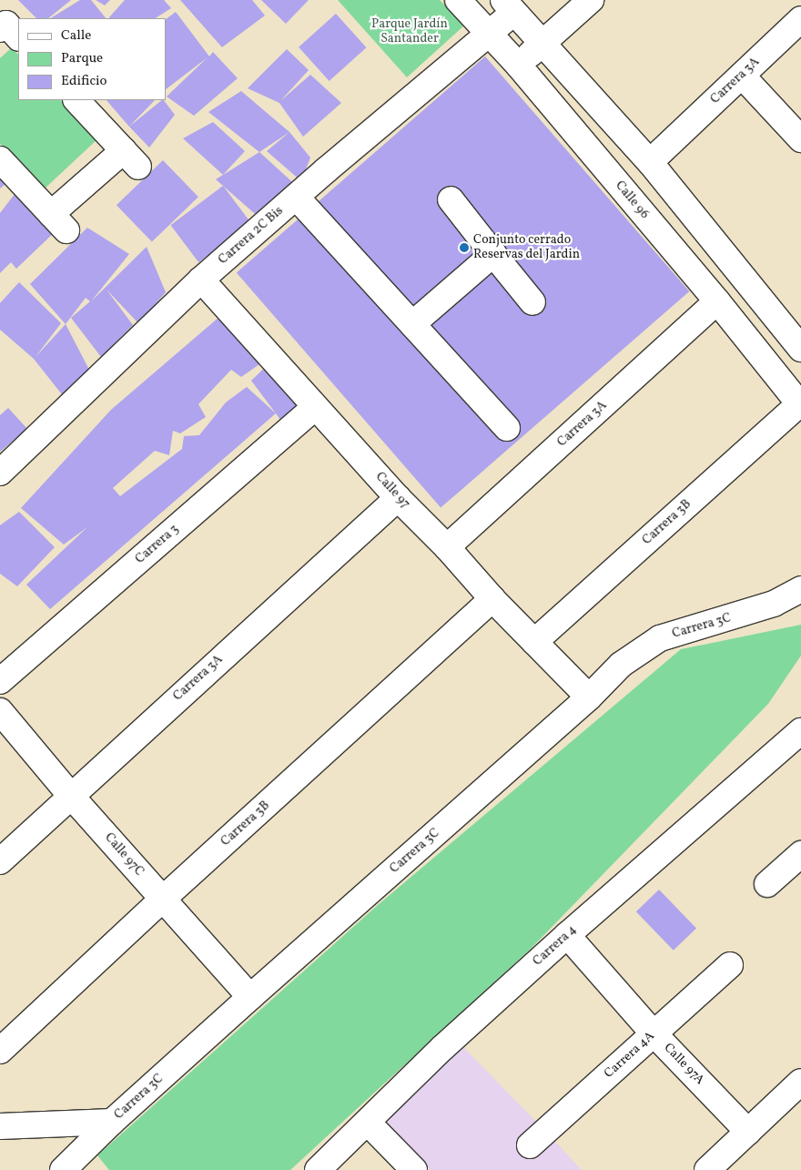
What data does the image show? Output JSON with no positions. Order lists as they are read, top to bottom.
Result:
{
  "streets": {
    "street": [
      "Carrera 3A",
      "Calle 96",
      "Carrera 2C Bis",
      "Calle 97",
      "Carrera 3B",
      "Carrera 3",
      "Carrera 3C",
      "Calle 97C",
      "Carrera 4",
      "Carrera 4A",
      "Calle 97A"
    ]
  },
  "crossings": [
    ["Carrera 3A", "Calle 96"],
    ["Carrera 3A", "Calle 97"],
    ["Carrera 3A", "Calle 97C"],
    ["Calle 96", "Carrera 2C Bis"],
    ["Calle 96", "Carrera 3B"],
    ["Carrera 2C Bis", "Calle 97"],
    ["Calle 97", "Carrera 3B"],
    ["Calle 97", "Carrera 3"],
    ["Calle 97", "Carrera 3C"],
    ["Carrera 3B", "Calle 97C"],
    ["Carrera 3C", "Calle 97C"],
    ["Carrera 4", "Calle 97A"],
    ["Carrera 4A", "Calle 97A"]
  ],
  "parks": ["Parque Jardín Santander"],
  "places": ["Conjunto cerrado Reservas del Jardin"],
  "legend": ["Calle", "Parque", "Edificio"]
}
